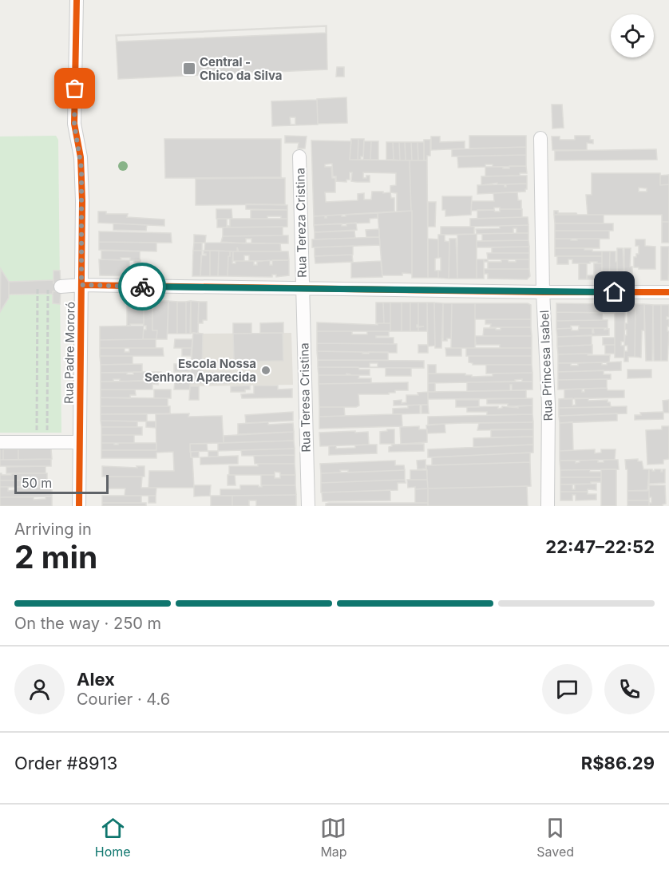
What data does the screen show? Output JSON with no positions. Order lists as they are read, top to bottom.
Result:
{
  "streets": {
    "street": [
      "Rua Tereza Cristina",
      "Rua Padre Mororó",
      "Rua Princesa Isabel",
      "Rua Teresa Cristina"
    ]
  },
  "crossings": [
    ["Rua Tereza Cristina", "Rua Teresa Cristina"]
  ],
  "places": {
    "transit": ["Central - Chico da Silva"],
    "other": ["Escola Nossa Senhora Aparecida"]
  },
  "scale_bar": "50 m",
  "page": {
    "scale": "50 m",
    "heading": ["2 min", "Arriving in", "22:47–22:52"],
    "panel": [
      "Alex",
      "Courier · 4.6",
      "Order #8913",
      "R$86.29"
    ],
    "bar": "On the way · 250 m",
    "tabs": ["Home", "Map", "Saved"]
  }
}
